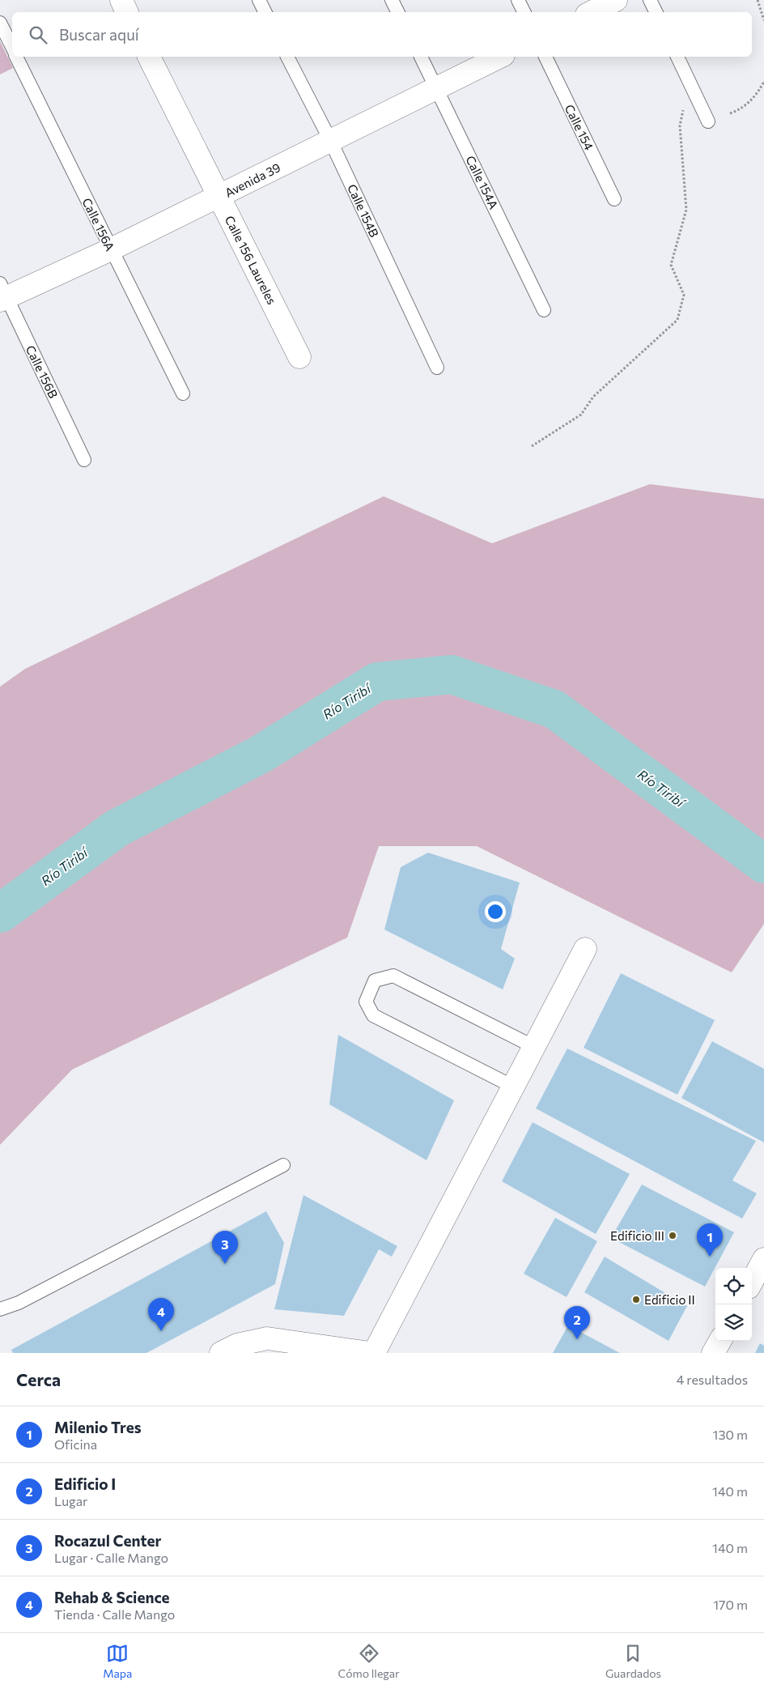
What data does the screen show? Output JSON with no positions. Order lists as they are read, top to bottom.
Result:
{
  "streets": {
    "street": ["Avenida 39", "Calle 156 Laureles"],
    "lane": [
      "Calle 154",
      "Calle 154A",
      "Calle 154B",
      "Calle 156A",
      "Calle 156B"
    ]
  },
  "crossings": [
    ["Avenida 39", "Calle 154A"],
    ["Avenida 39", "Calle 154B"],
    ["Avenida 39", "Calle 156A"],
    ["Avenida 39", "Calle 156 Laureles"],
    ["Avenida 39", "Calle 156B"]
  ],
  "water": ["Río Tiribí"],
  "places": ["Edificio III", "Edificio II"],
  "page": {
    "search": "Buscar aquí",
    "pins": [
      "1",
      "3",
      "4",
      "2"
    ],
    "heading": ["Cerca", "4 resultados"],
    "list": [
      {
        "mark": "1",
        "name": "Milenio Tres",
        "note": "Oficina",
        "value": "130 m"
      },
      {
        "mark": "2",
        "name": "Edificio I",
        "note": "Lugar",
        "value": "140 m"
      },
      {
        "mark": "3",
        "name": "Rocazul Center",
        "note": "Lugar · Calle Mango",
        "value": "140 m"
      },
      {
        "mark": "4",
        "name": "Rehab & Science",
        "note": "Tienda · Calle Mango",
        "value": "170 m"
      }
    ],
    "nav": ["Mapa", "Cómo llegar", "Guardados"]
  }
}
